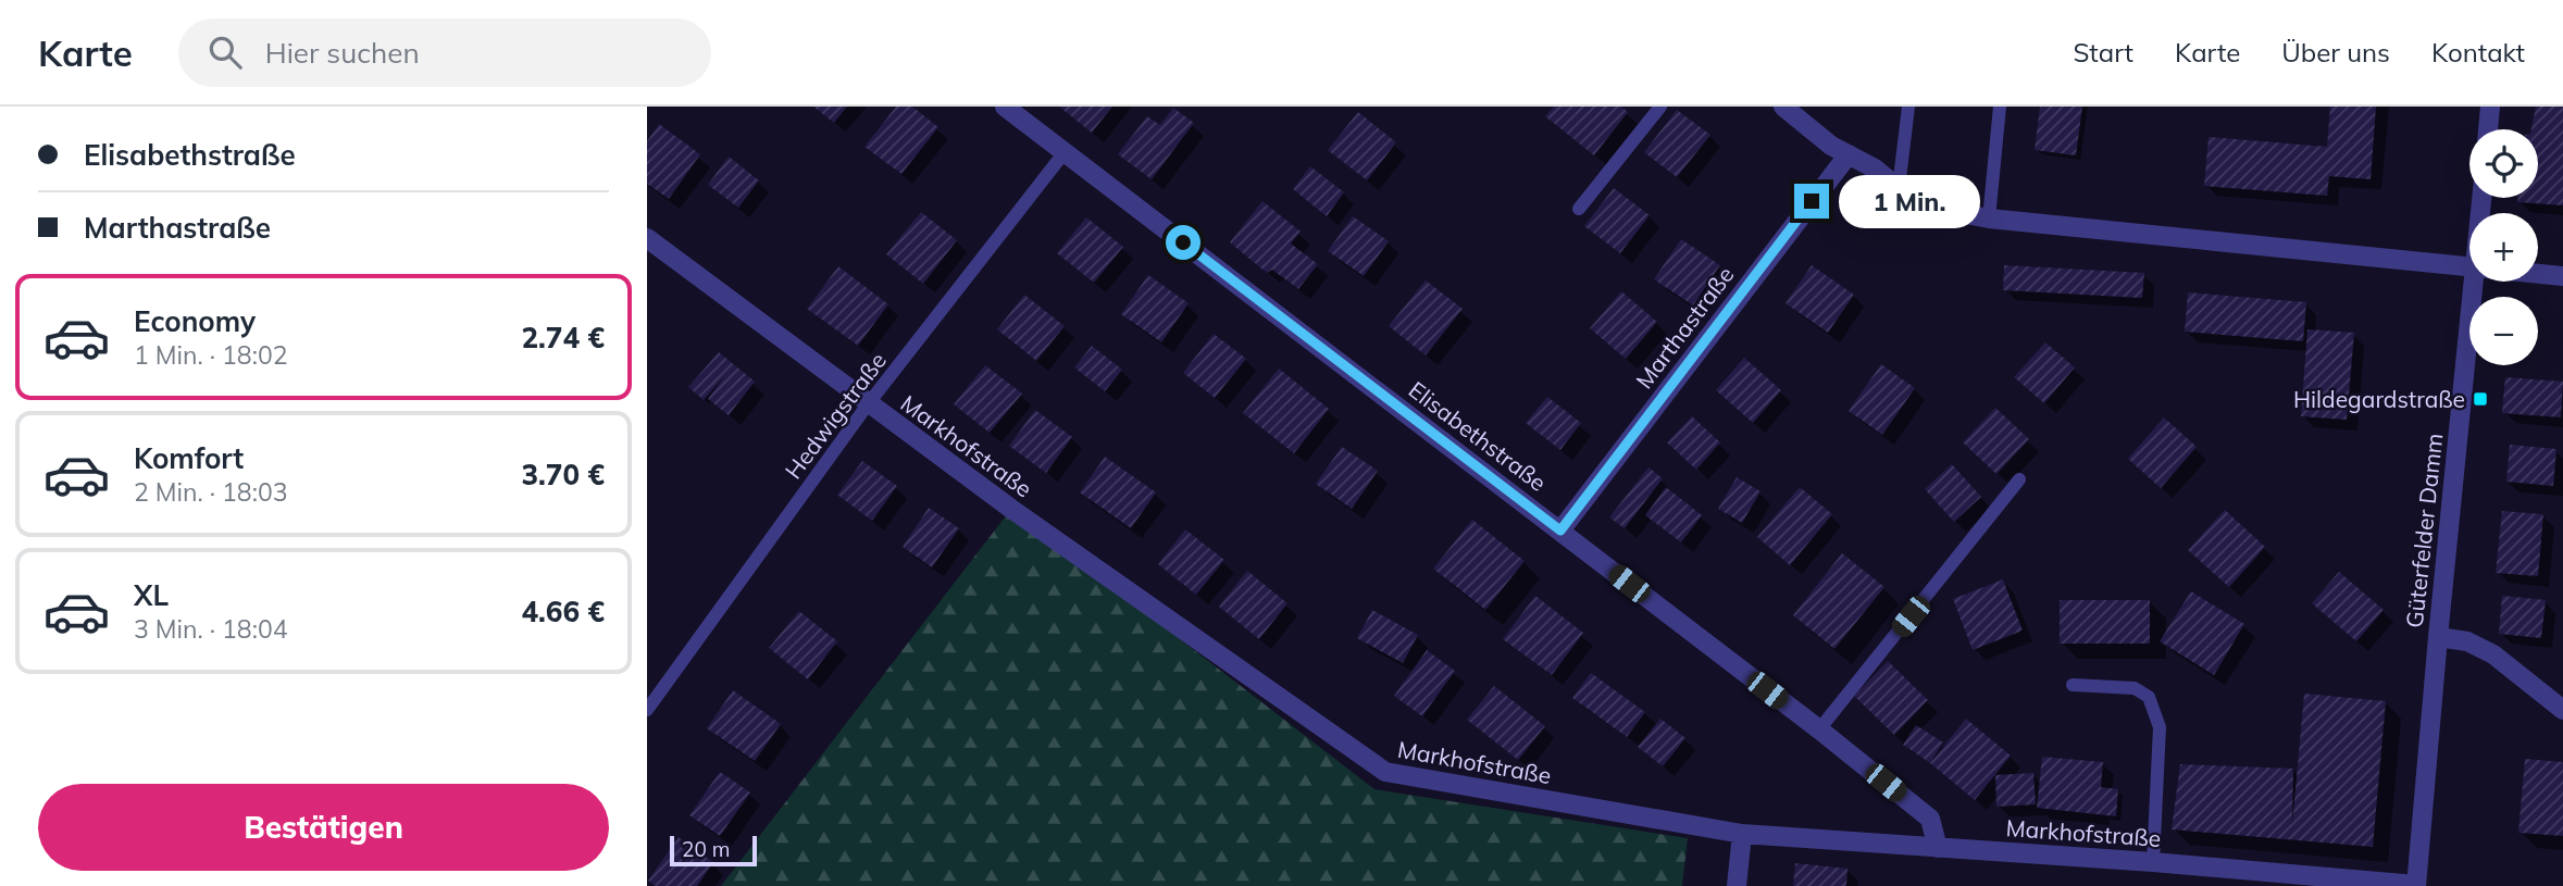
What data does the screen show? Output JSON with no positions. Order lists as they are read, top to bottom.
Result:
{
  "streets": {
    "street": [
      "Marthastraße",
      "Elisabethstraße",
      "Markhofstraße",
      "Güterfelder Damm"
    ],
    "lane": ["Hedwigstraße"]
  },
  "crossings": [
    ["Marthastraße", "Elisabethstraße"],
    ["Hedwigstraße", "Elisabethstraße"],
    ["Hedwigstraße", "Markhofstraße"],
    ["Elisabethstraße", "Markhofstraße"],
    ["Markhofstraße", "Güterfelder Damm"]
  ],
  "places": {
    "transit": ["Hildegardstraße"]
  },
  "scale_bar": "20 m",
  "page": {
    "header": "Karte",
    "search": "Hier suchen",
    "nav": [
      "Start",
      "Karte",
      "Über uns",
      "Kontakt"
    ],
    "banner": ["Elisabethstraße", "Marthastraße"],
    "map_buttons": ["+", "−"],
    "bubble": "1 Min.",
    "list": [
      {
        "name": "Economy",
        "note": "1 Min. · 18:02",
        "value": "2.74 €"
      },
      {
        "name": "Komfort",
        "note": "2 Min. · 18:03",
        "value": "3.70 €"
      },
      {
        "name": "XL",
        "note": "3 Min. · 18:04",
        "value": "4.66 €"
      }
    ],
    "buttons": "Bestätigen",
    "scale": "20 m"
  }
}
